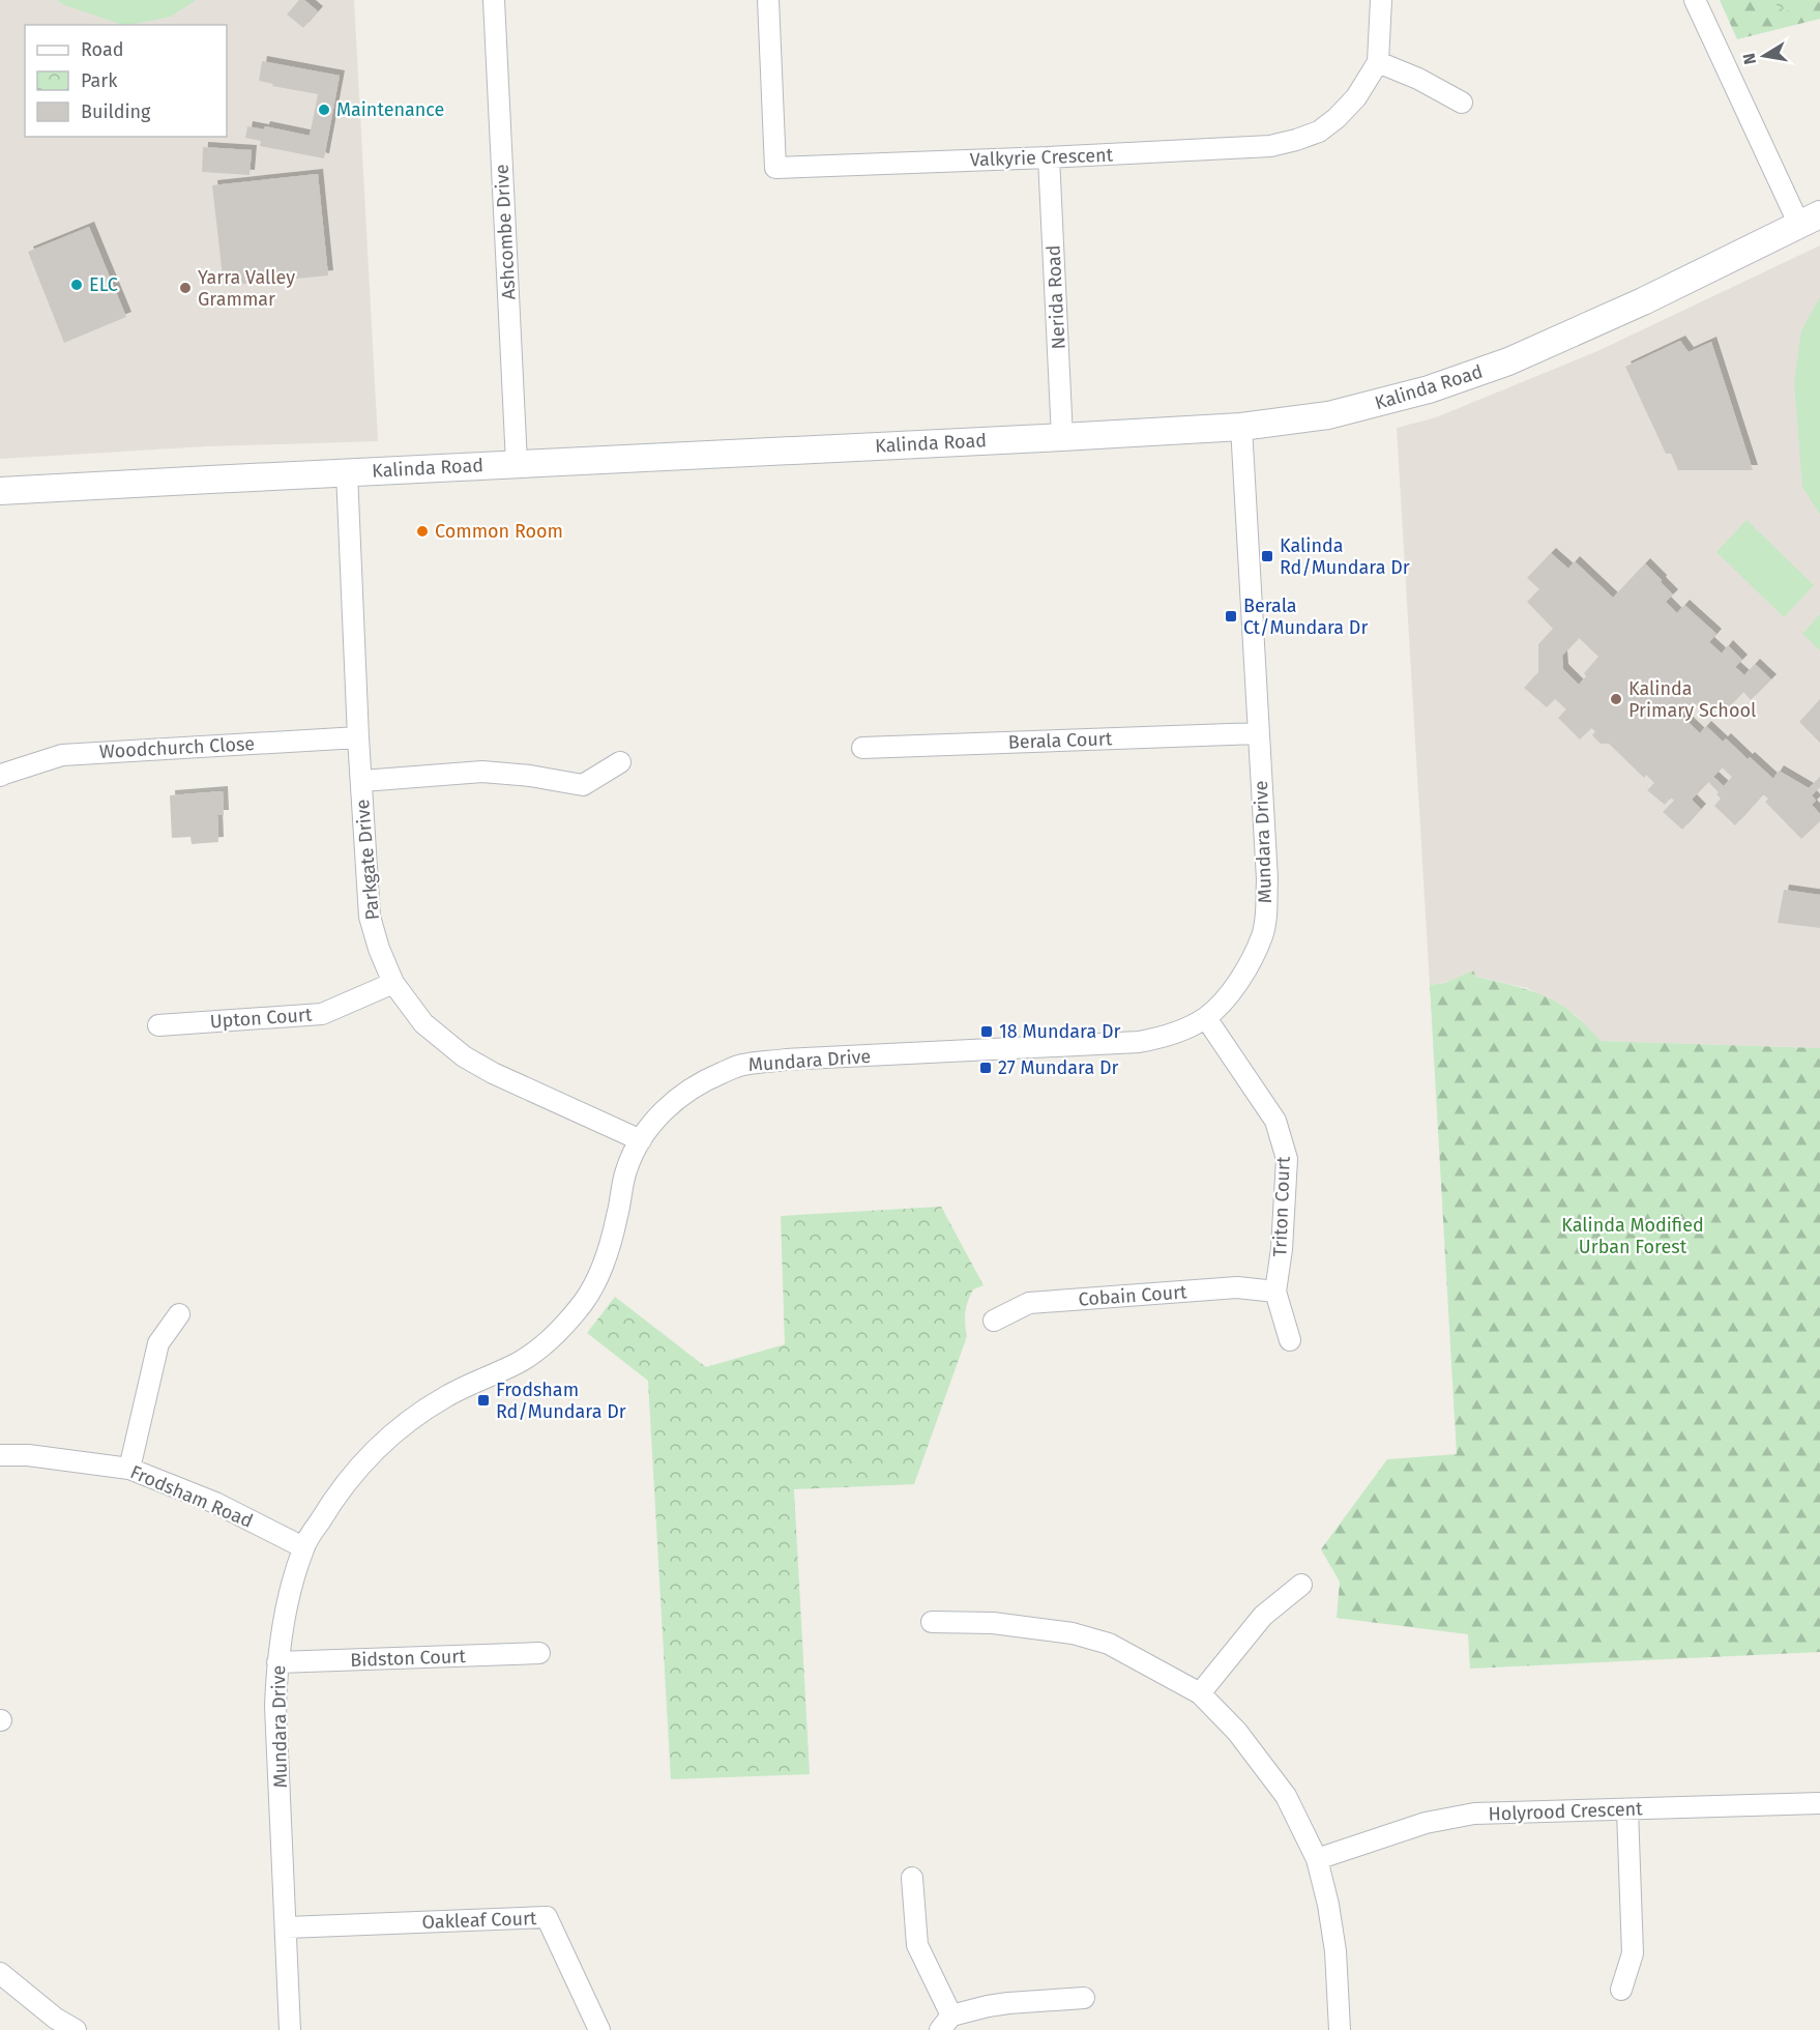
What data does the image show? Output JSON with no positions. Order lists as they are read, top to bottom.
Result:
{
  "streets": {
    "street": [
      "Valkyrie Crescent",
      "Ashcombe Drive",
      "Nerida Road",
      "Kalinda Road",
      "Berala Court",
      "Woodchurch Close",
      "Mundara Drive",
      "Parkgate Drive",
      "Upton Court",
      "Triton Court",
      "Cobain Court",
      "Frodsham Road",
      "Bidston Court",
      "Holyrood Crescent",
      "Oakleaf Court"
    ]
  },
  "crossings": [
    ["Valkyrie Crescent", "Nerida Road"],
    ["Ashcombe Drive", "Kalinda Road"],
    ["Nerida Road", "Kalinda Road"],
    ["Kalinda Road", "Mundara Drive"],
    ["Kalinda Road", "Parkgate Drive"],
    ["Berala Court", "Mundara Drive"],
    ["Woodchurch Close", "Parkgate Drive"],
    ["Mundara Drive", "Parkgate Drive"],
    ["Mundara Drive", "Triton Court"],
    ["Mundara Drive", "Frodsham Road"],
    ["Mundara Drive", "Bidston Court"],
    ["Mundara Drive", "Oakleaf Court"],
    ["Parkgate Drive", "Upton Court"],
    ["Triton Court", "Cobain Court"]
  ],
  "parks": ["Kalinda Modified Urban Forest"],
  "places": {
    "other": [
      "Maintenance",
      "ELC",
      "Yarra Valley Grammar",
      "Common Room",
      "Kalinda Primary School"
    ],
    "transit": [
      "Kalinda Rd/Mundara Dr",
      "Berala Ct/Mundara Dr",
      "18 Mundara Dr",
      "27 Mundara Dr",
      "Frodsham Rd/Mundara Dr"
    ]
  },
  "legend": ["Road", "Park", "Building"],
  "north": "left"
}
